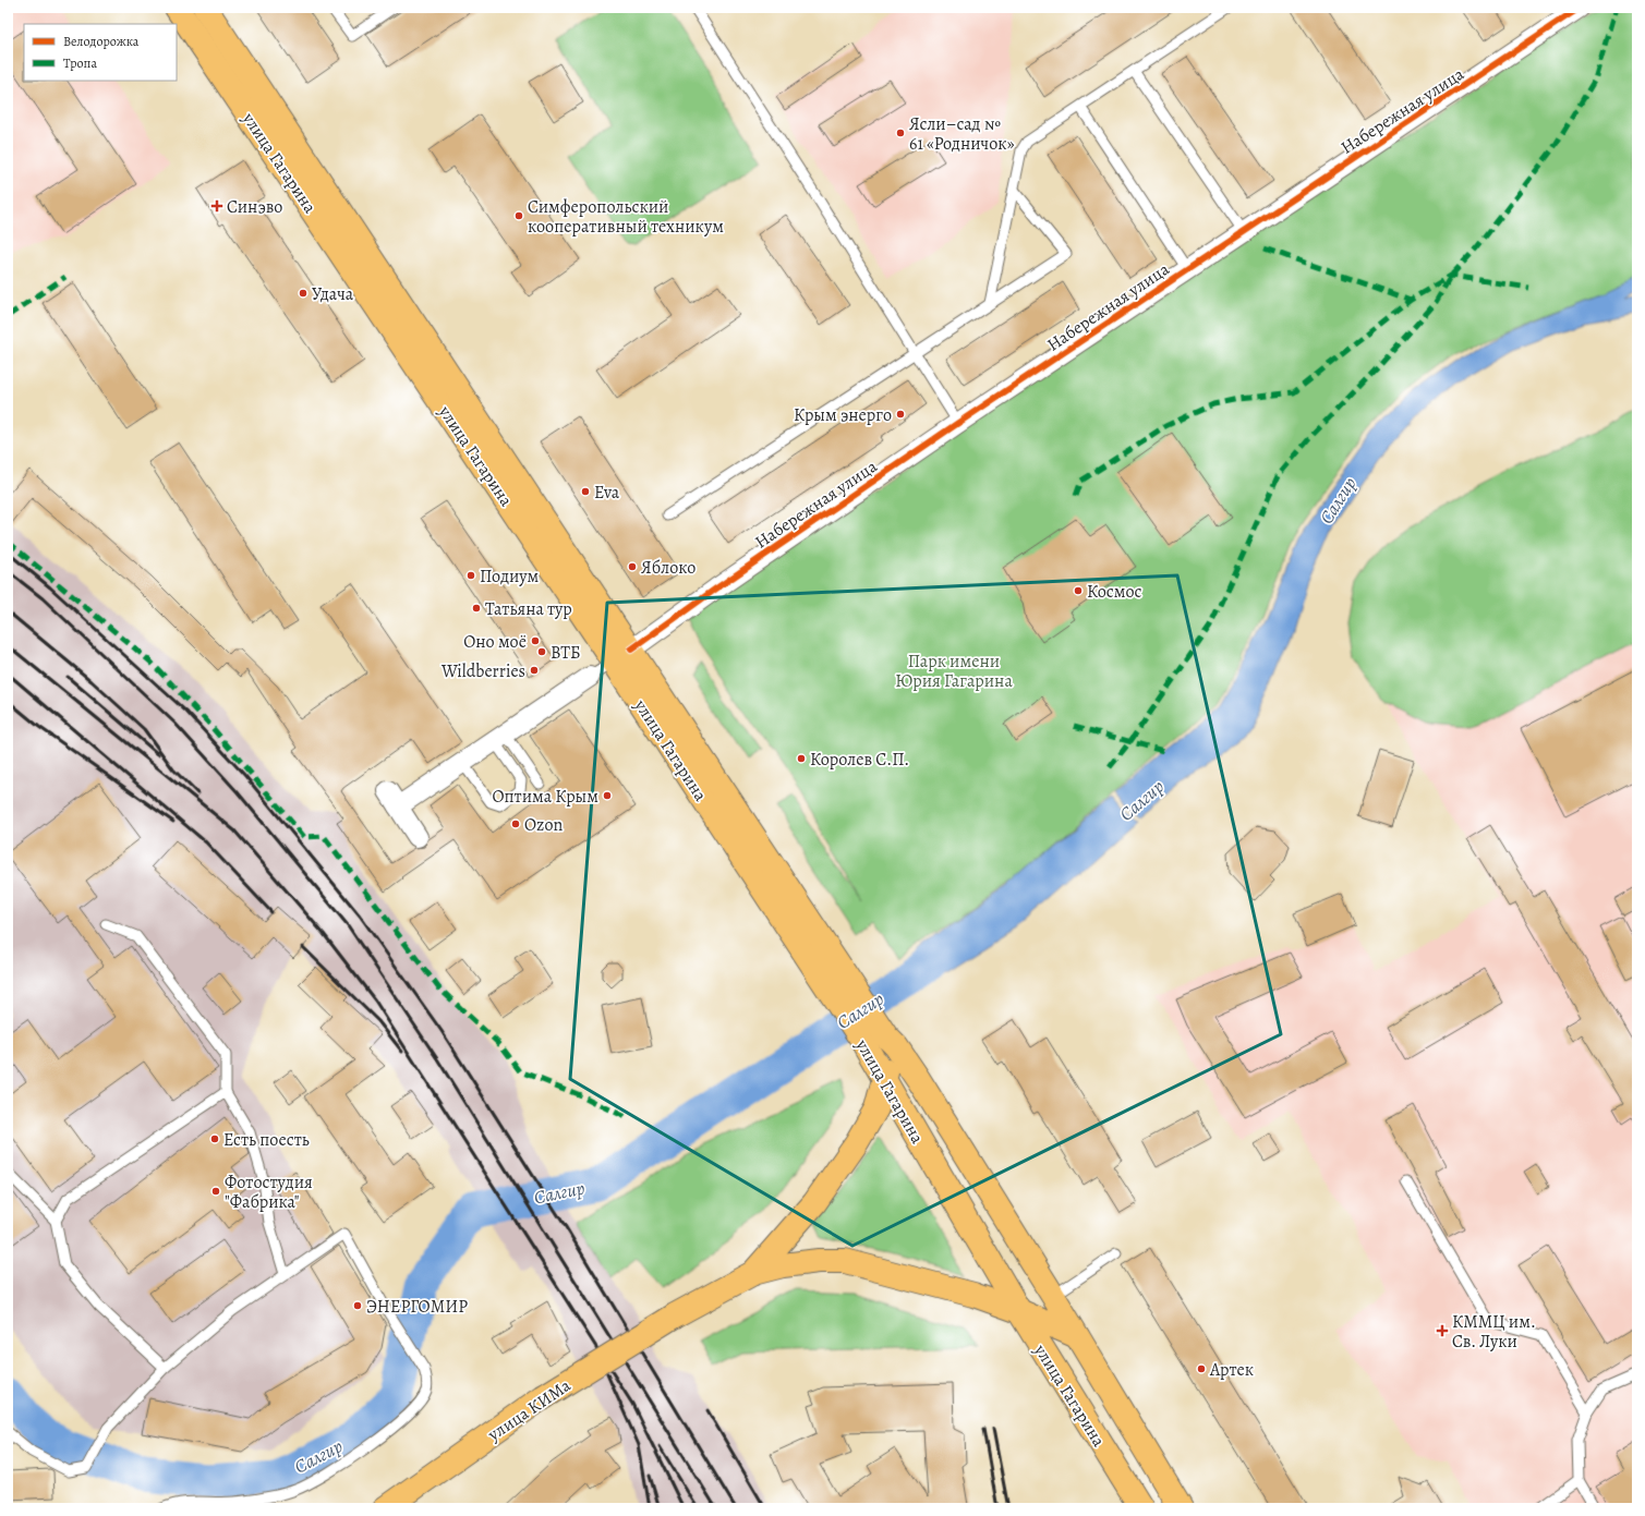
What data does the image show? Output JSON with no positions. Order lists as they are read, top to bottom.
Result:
{
  "streets": {
    "main road": ["улица Гагарина", "улица КИМа"],
    "street": ["Набережная улица"]
  },
  "crossings": [
    ["Набережная улица", "улица Гагарина"]
  ],
  "water": ["Салгир"],
  "parks": ["Парк имени Юрия Гагарина"],
  "places": {
    "other": [
      "Ясли–сад № 61 «Родничок»",
      "Симферопольский кооперативный техникум",
      "Удача",
      "Крым энерго",
      "Eva",
      "Яблоко",
      "Подиум",
      "Космос",
      "Татьяна тур",
      "Оно моё",
      "ВТБ",
      "Wildberries",
      "Королев С.П.",
      "Оптима Крым",
      "Ozon",
      "Есть поесть",
      "Фотостудия \"Фабрика\"",
      "ЭНЕРГОМИР",
      "Артек"
    ],
    "health": ["Синэво", "КММЦ им. Св. Луки"]
  },
  "legend": ["Велодорожка", "Тропа"]
}
